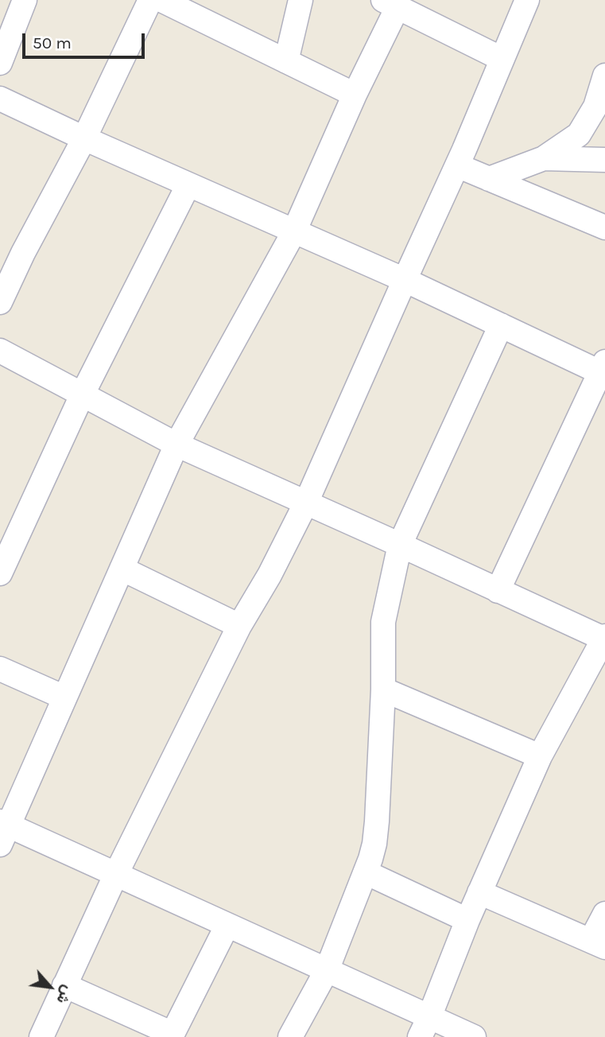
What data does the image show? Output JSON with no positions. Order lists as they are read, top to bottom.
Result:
{
  "scale_bar": "50 m",
  "north": "bottom right"
}
